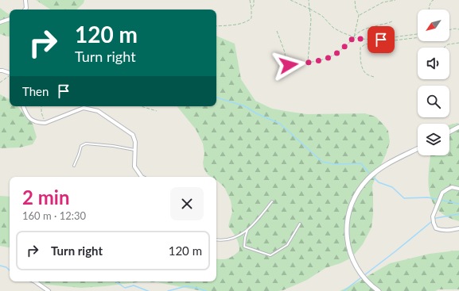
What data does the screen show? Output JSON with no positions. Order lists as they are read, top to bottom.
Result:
{
  "north": "bottom left",
  "page": {
    "turn": ["120 m", "Turn right"],
    "then": "Then",
    "heading": ["2 min", "160 m · 12:30"],
    "list": [
      {
        "name": "Turn right",
        "value": "120 m"
      }
    ]
  }
}
